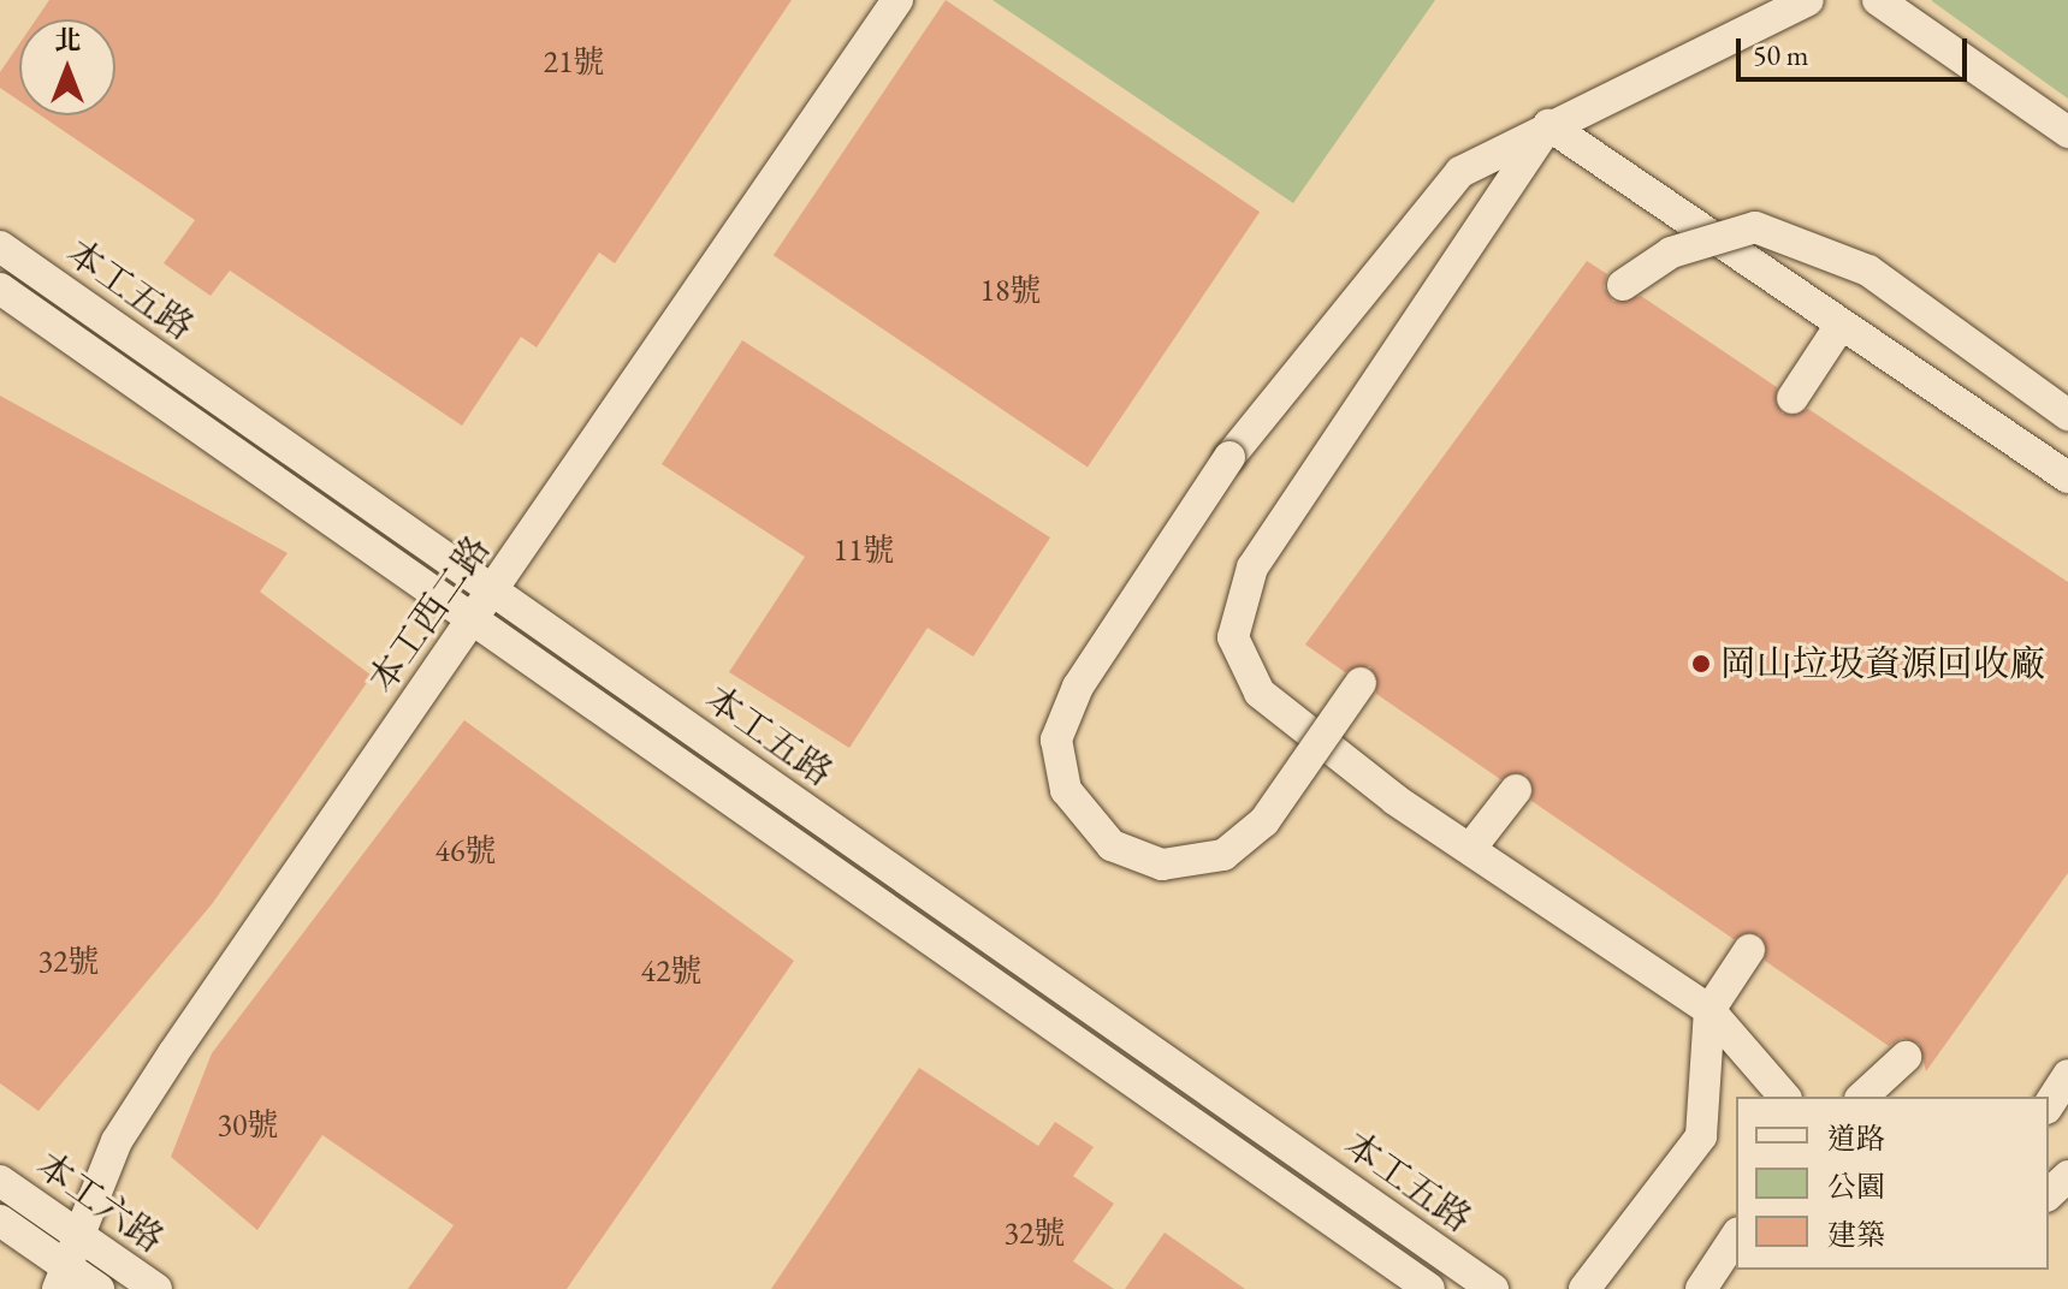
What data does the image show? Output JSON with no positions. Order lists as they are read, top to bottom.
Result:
{
  "streets": {
    "street": ["本工五路", "本工西二路", "本工六路"]
  },
  "crossings": [
    ["本工五路", "本工西二路"],
    ["本工西二路", "本工六路"]
  ],
  "places": ["岡山垃圾資源回收廠"],
  "house_numbers": [
    "21號",
    "18號",
    "11號",
    "46號",
    "32號",
    "42號",
    "30號",
    "32號"
  ],
  "legend": ["道路", "公園", "建築"],
  "scale_bar": "50 m",
  "north": "top"
}
